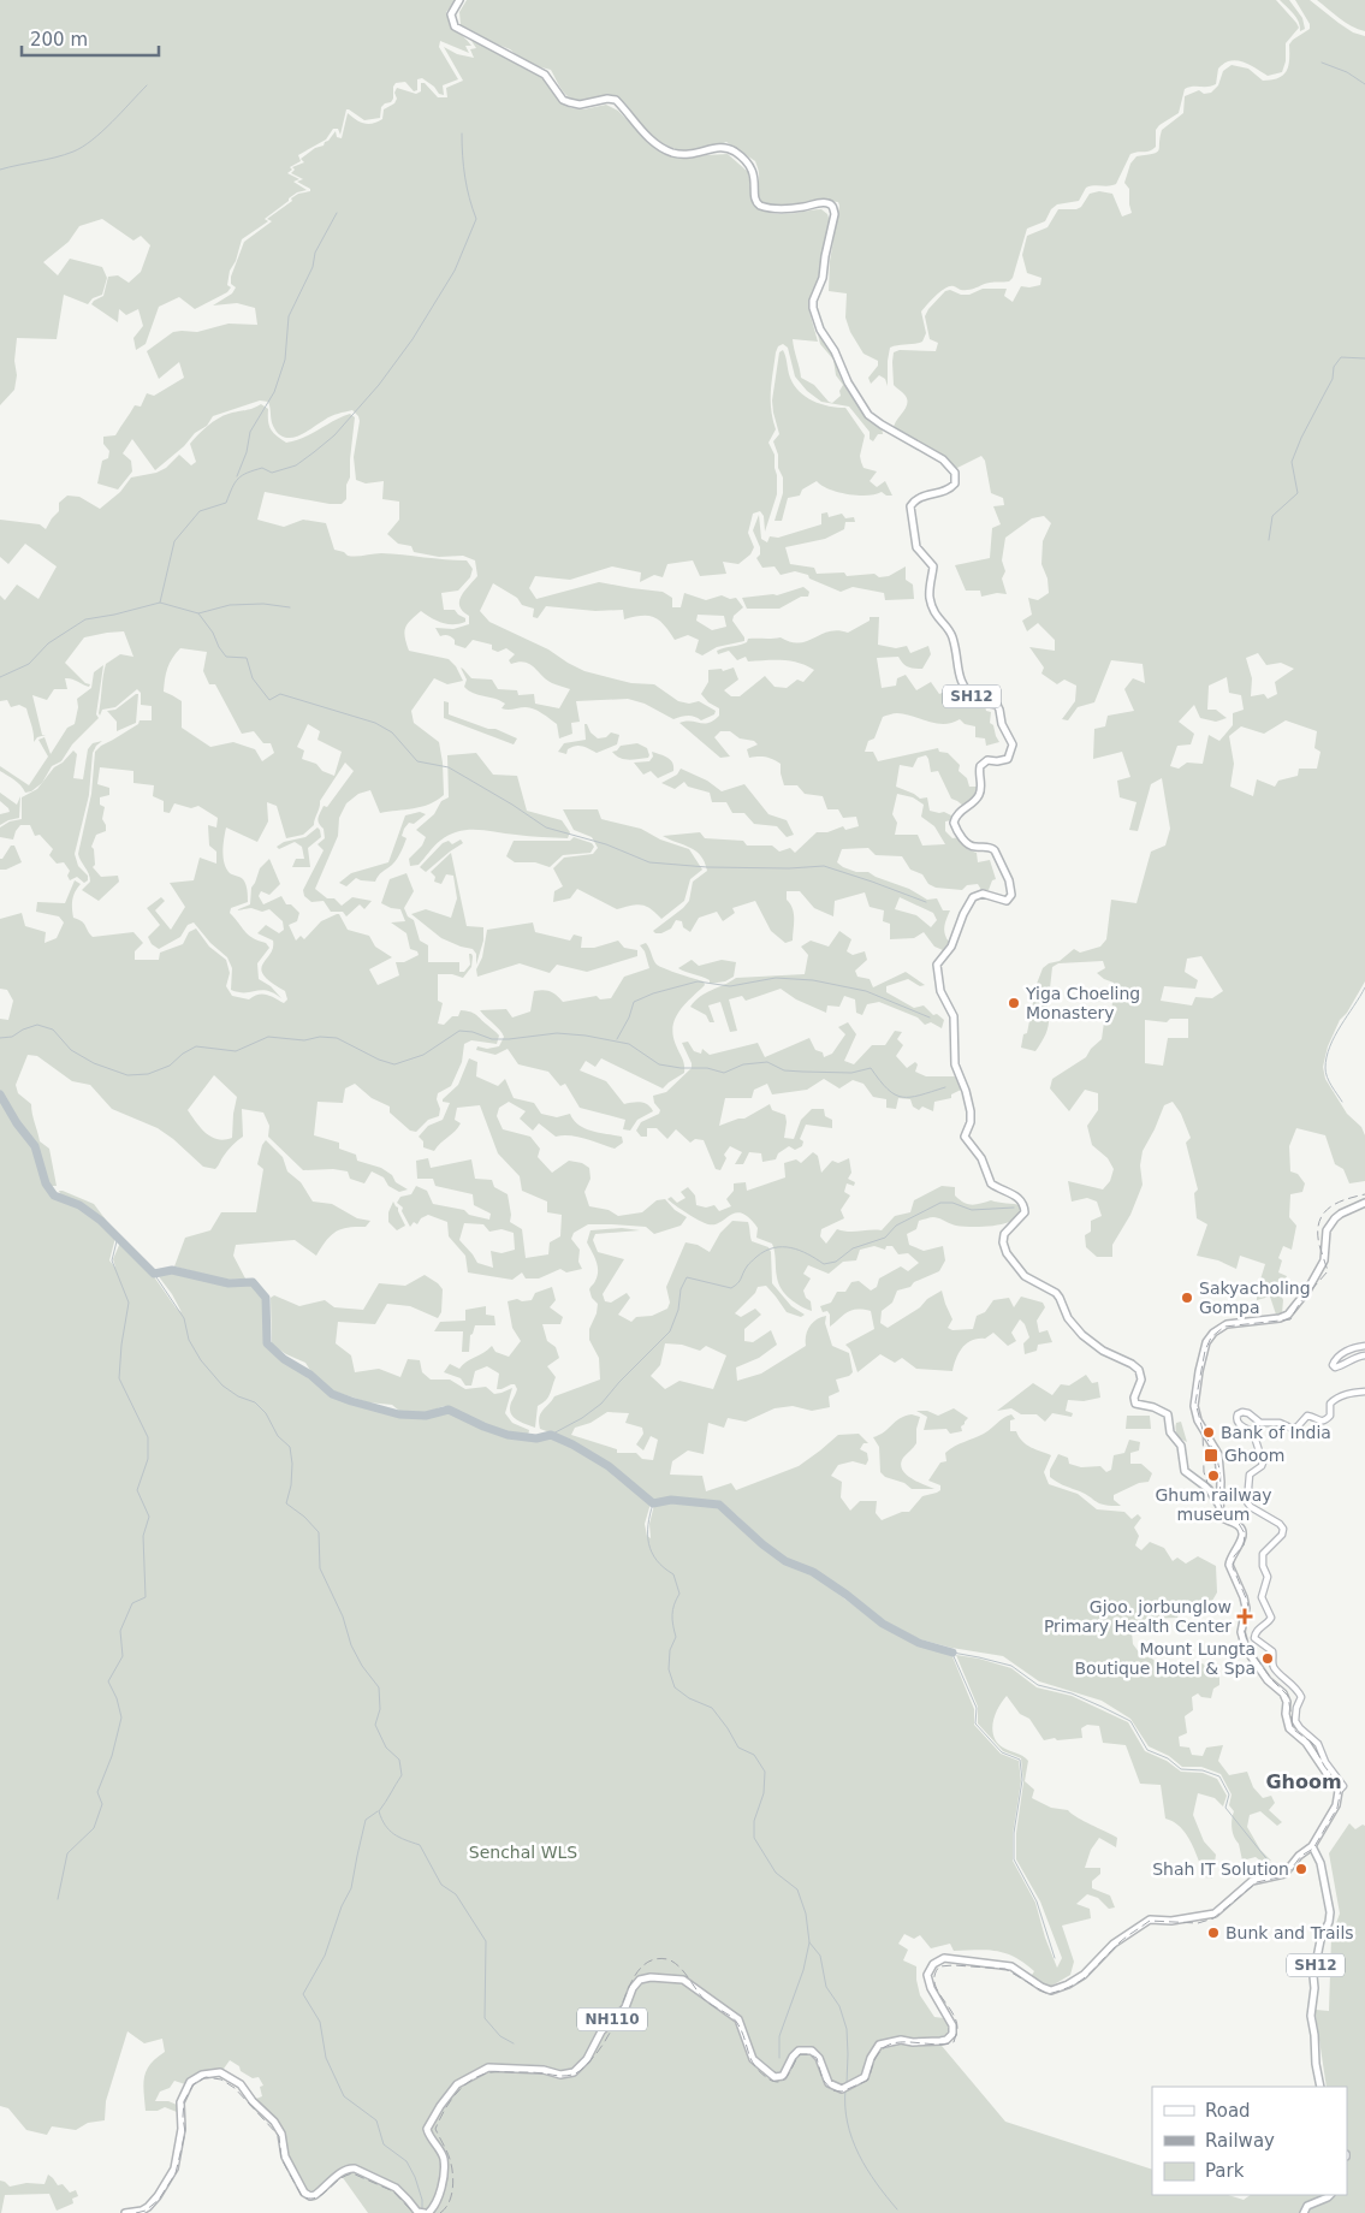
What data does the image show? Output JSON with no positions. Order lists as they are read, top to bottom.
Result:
{
  "streets": {
    "main road": ["SH12", "NH110"]
  },
  "crossings": [
    ["SH12", "NH110"]
  ],
  "districts": ["Ghoom"],
  "parks": ["Senchal WLS"],
  "places": {
    "other": [
      "Yiga Choeling Monastery",
      "Sakyacholing Gompa",
      "Bank of India",
      "Ghum railway museum",
      "Mount Lungta Boutique Hotel & Spa",
      "Shah IT Solution",
      "Bunk and Trails"
    ],
    "transit": ["Ghoom"],
    "health": ["Gjoo. jorbunglow Primary Health Center"]
  },
  "legend": ["Road", "Railway", "Park"],
  "scale_bar": "200 m"
}
